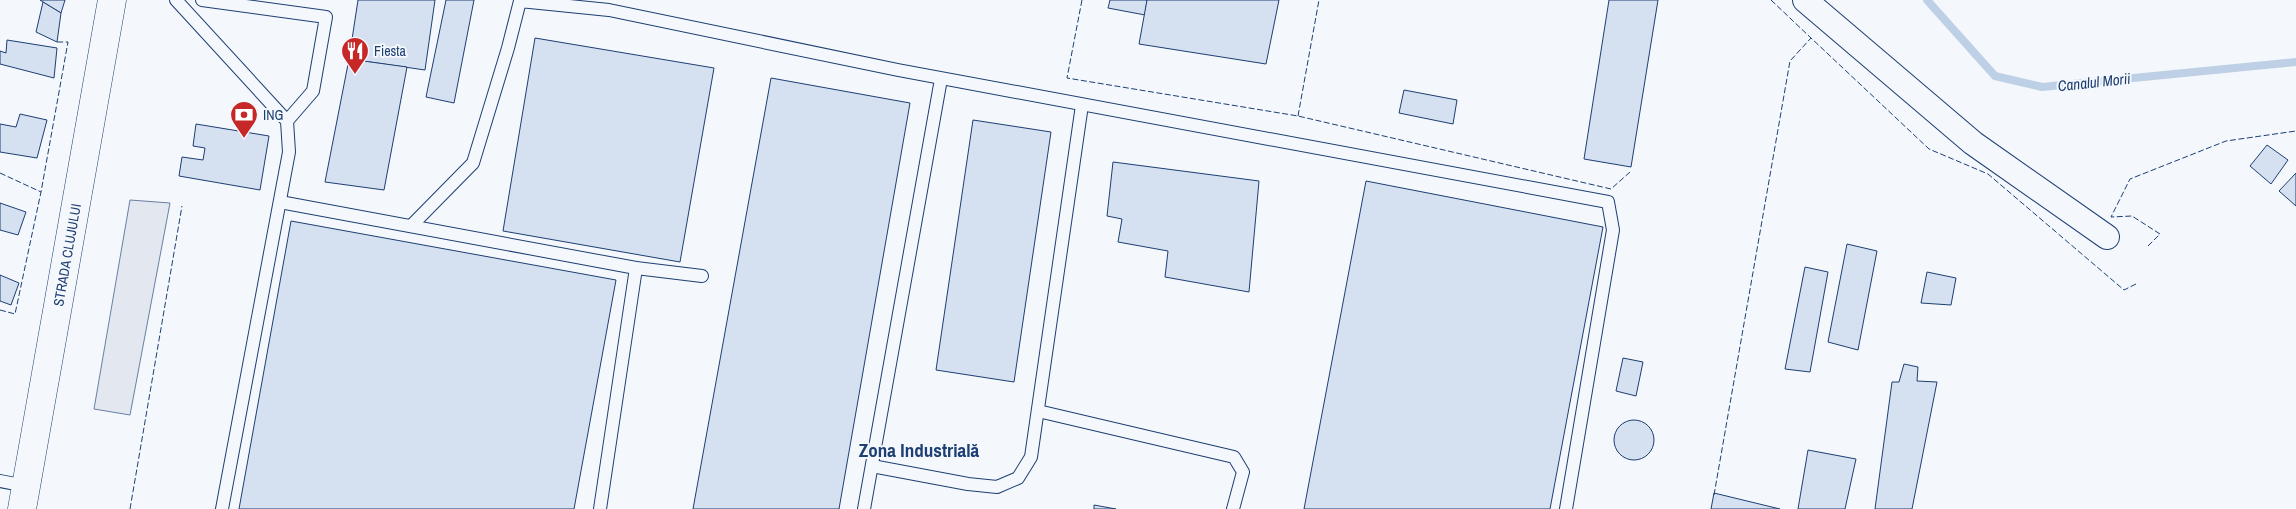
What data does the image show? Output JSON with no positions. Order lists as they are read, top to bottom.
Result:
{
  "streets": {
    "main road": ["STRADA CLUJULUI"]
  },
  "districts": ["Zona Industrială"],
  "water": ["Canalul Morii"],
  "places": {
    "restaurant": ["Fiesta"],
    "bank": ["ING"]
  }
}
